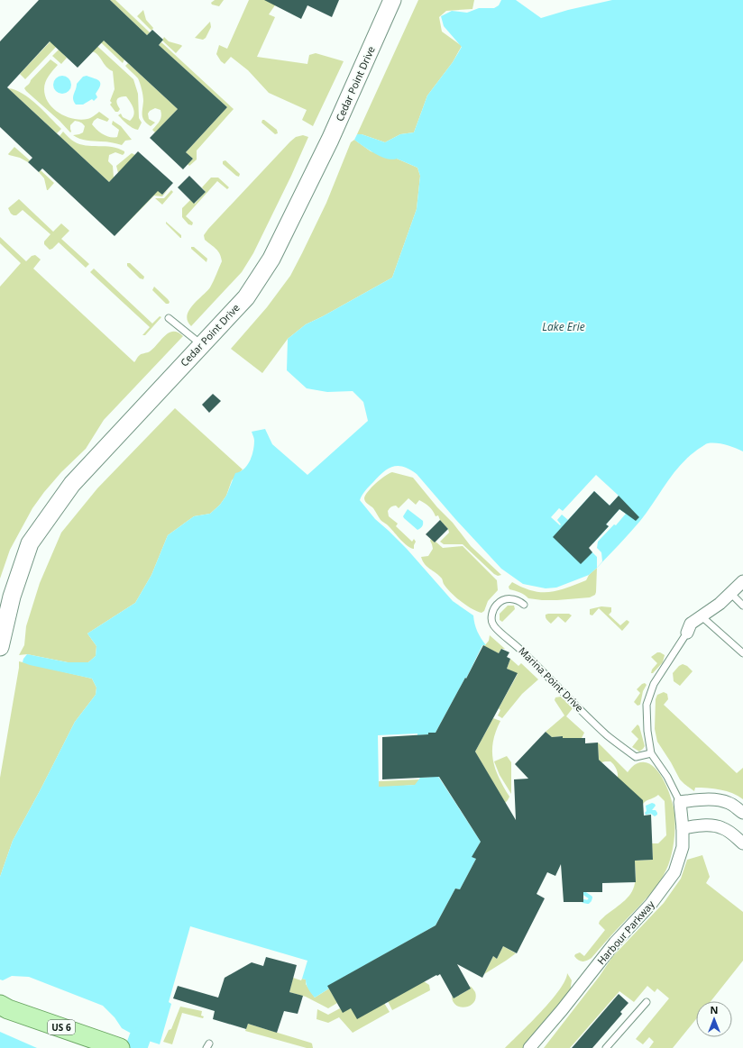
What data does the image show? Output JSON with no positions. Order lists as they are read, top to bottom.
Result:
{
  "streets": {
    "main road": ["Cedar Point Drive", "US 6"],
    "street": ["Harbour Parkway"],
    "lane": ["Marina Point Drive"]
  },
  "water": ["Lake Erie"],
  "north": "top"
}
